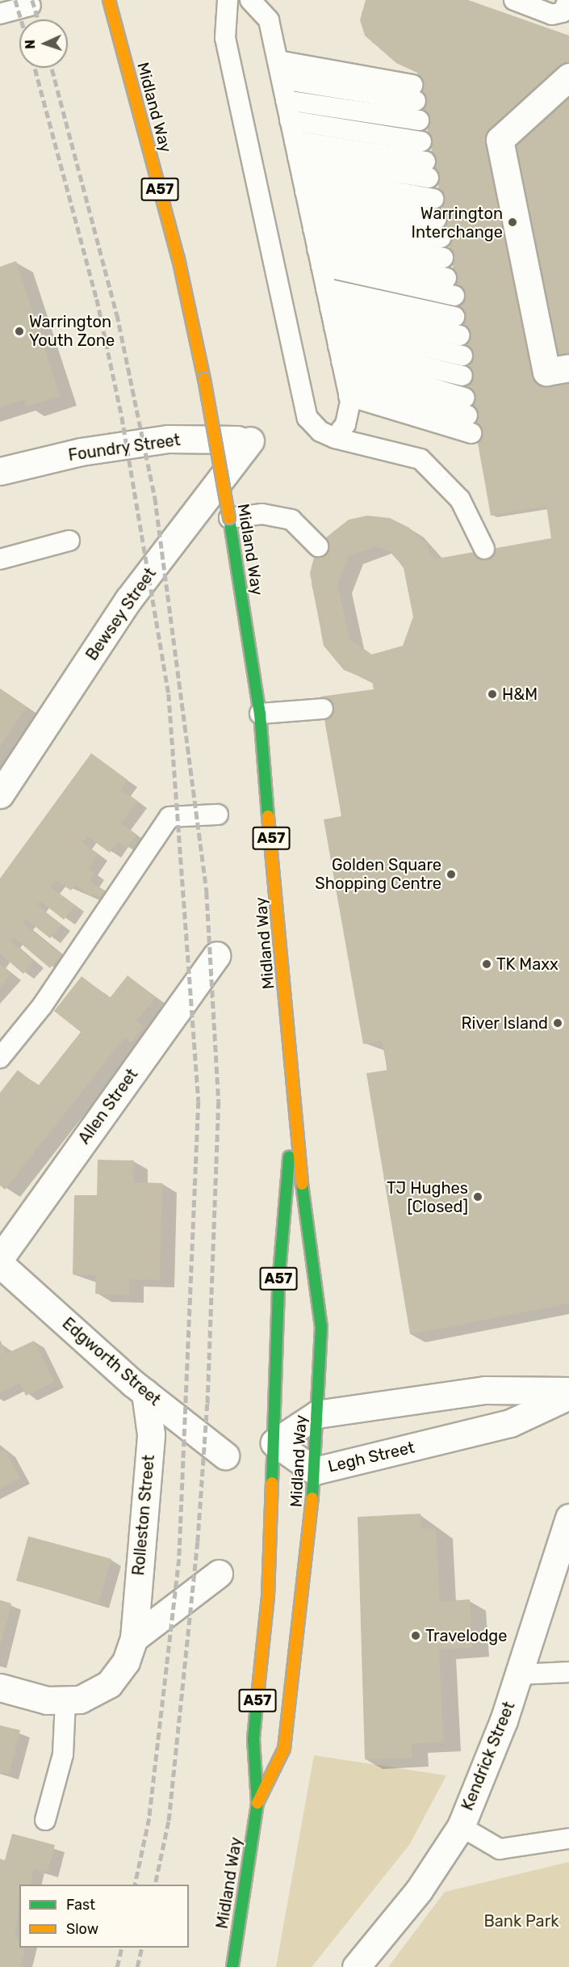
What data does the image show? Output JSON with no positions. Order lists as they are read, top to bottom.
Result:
{
  "streets": {
    "highway": ["Midland Way", "A57"],
    "street": [
      "Foundry Street",
      "Bewsey Street",
      "Allen Street",
      "Edgworth Street",
      "Legh Street",
      "Rolleston Street",
      "Kendrick Street"
    ]
  },
  "crossings": [
    ["Midland Way", "Legh Street"],
    ["Foundry Street", "Bewsey Street"],
    ["Edgworth Street", "Rolleston Street"]
  ],
  "parks": ["Bank Park"],
  "places": [
    "Warrington Interchange",
    "Warrington Youth Zone",
    "H&M",
    "Golden Square Shopping Centre",
    "TK Maxx",
    "River Island",
    "TJ Hughes [Closed]",
    "Travelodge"
  ],
  "legend": ["Fast", "Slow"],
  "north": "left"
}
